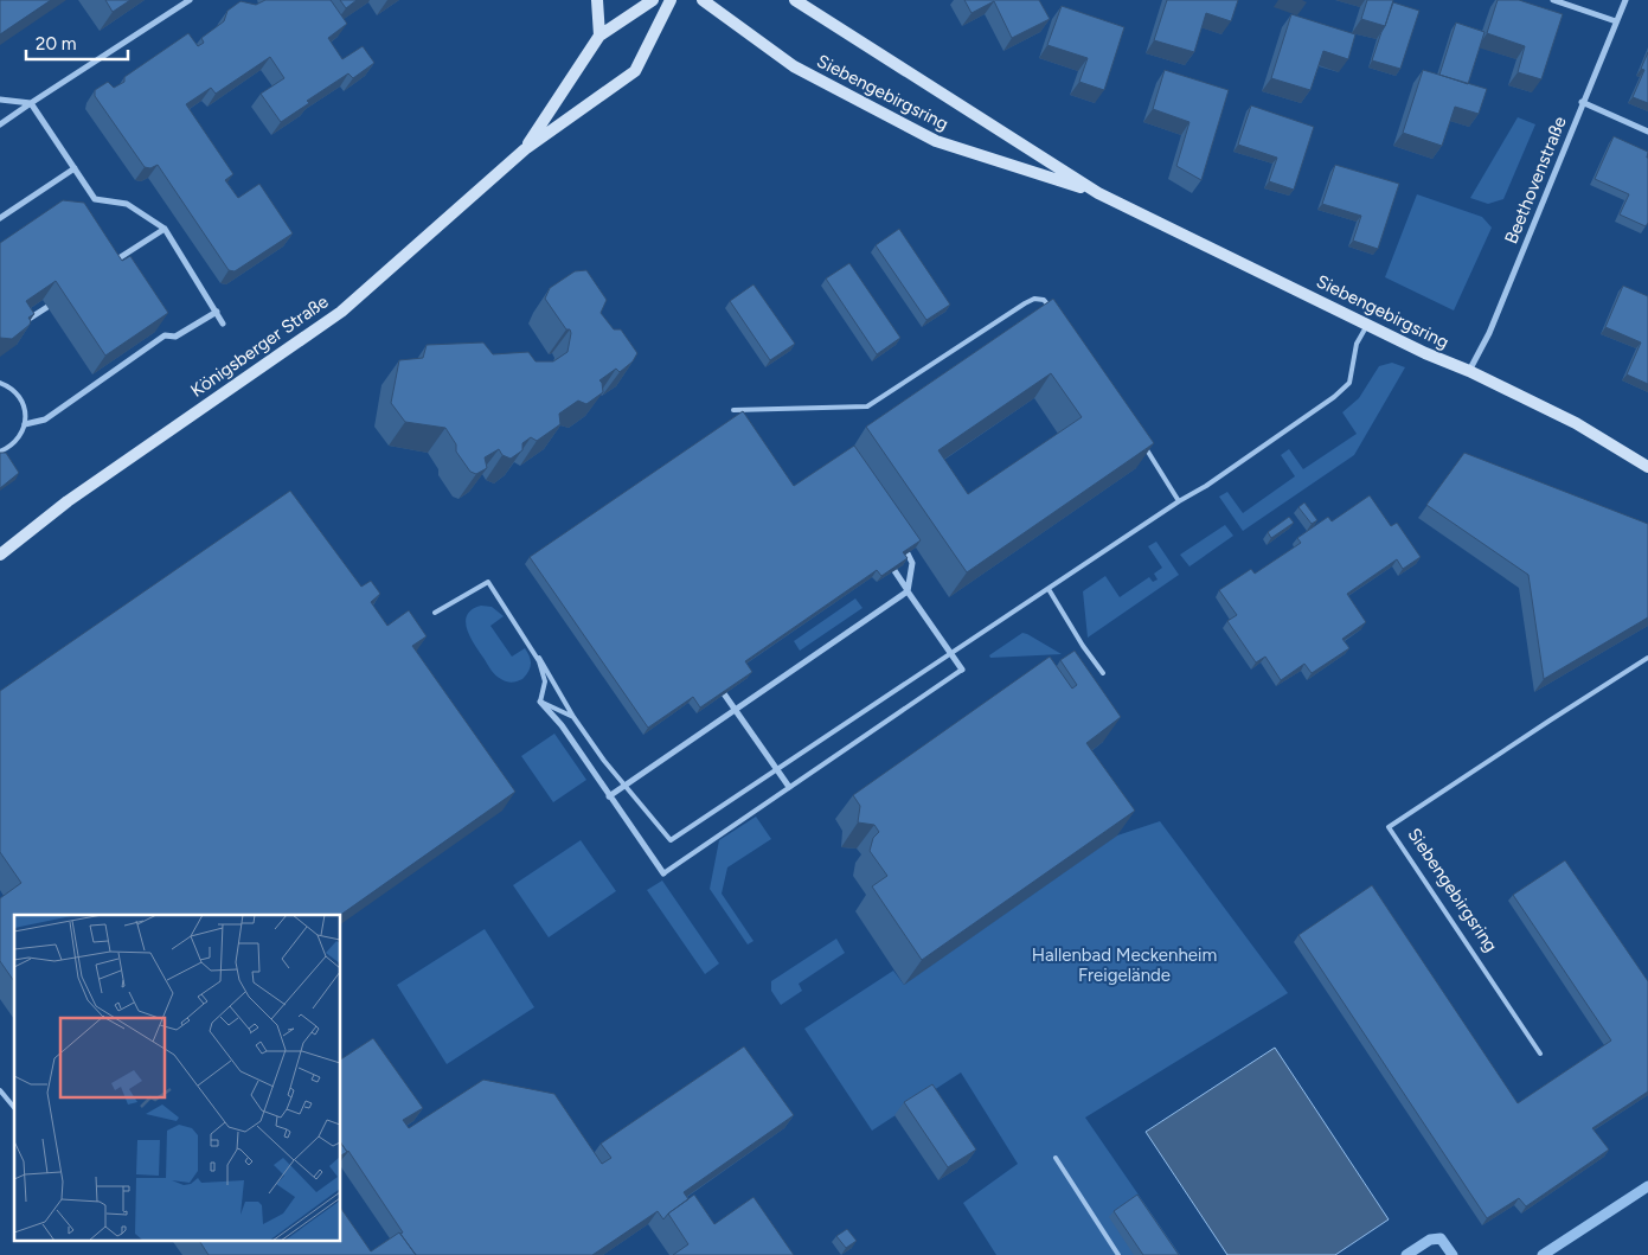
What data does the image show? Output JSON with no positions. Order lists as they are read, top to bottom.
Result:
{
  "streets": {
    "street": ["Siebengebirgsring", "Beethovenstraße", "Königsberger Straße"]
  },
  "crossings": [
    ["Siebengebirgsring", "Beethovenstraße"]
  ],
  "parks": ["Hallenbad Meckenheim Freigelände"],
  "scale_bar": "20 m"
}
